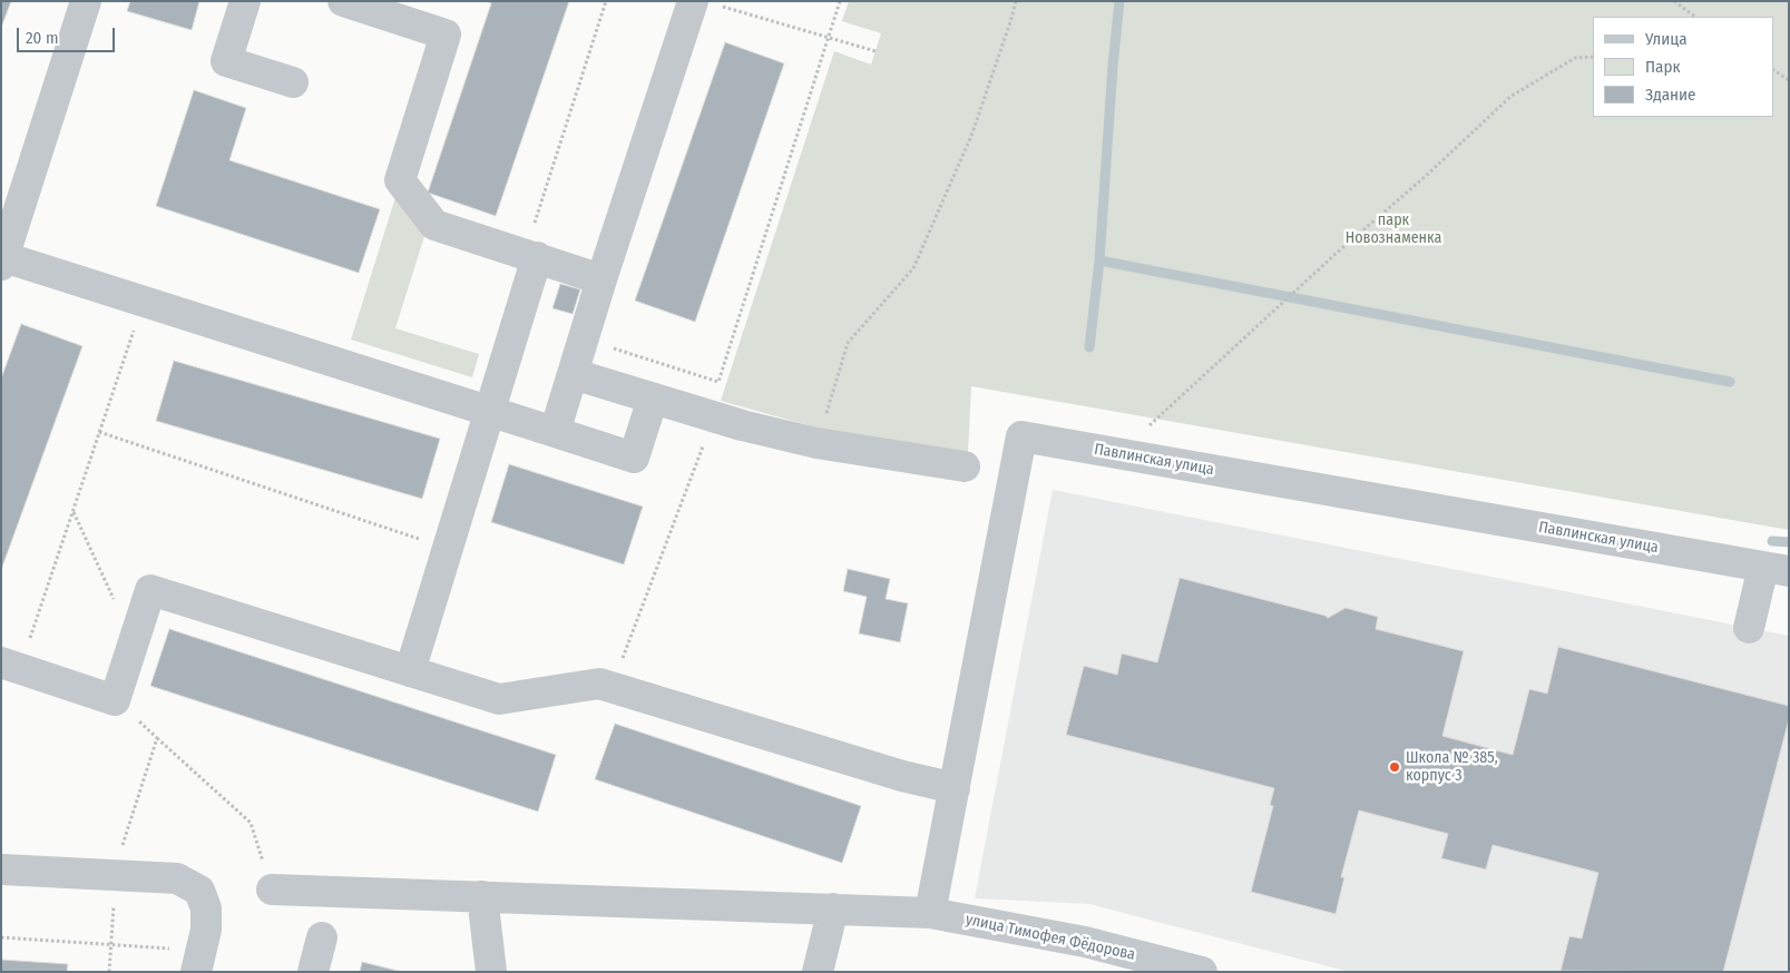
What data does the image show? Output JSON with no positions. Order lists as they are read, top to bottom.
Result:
{
  "streets": {
    "street": ["Павлинская улица", "улица Тимофея Фёдорова"]
  },
  "crossings": [
    ["Павлинская улица", "улица Тимофея Фёдорова"]
  ],
  "parks": ["парк Новознаменка"],
  "places": ["Школа № 385, корпус 3"],
  "legend": ["Улица", "Парк", "Здание"],
  "scale_bar": "20 m"
}
